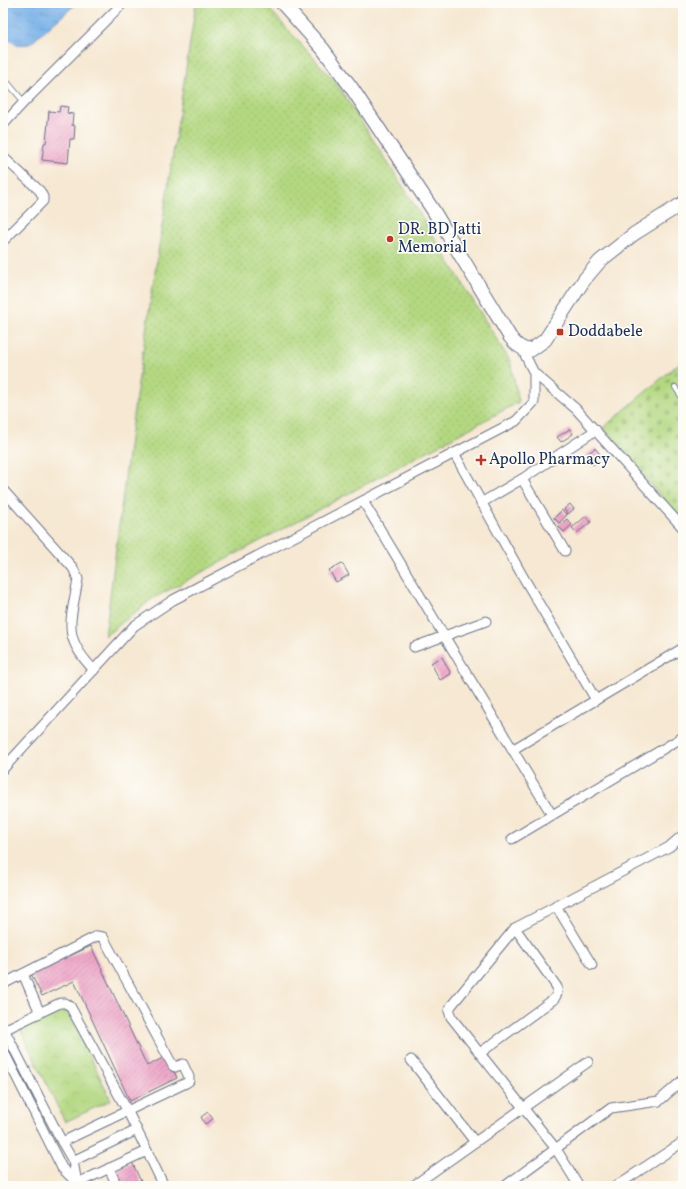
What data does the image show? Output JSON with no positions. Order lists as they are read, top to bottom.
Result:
{
  "places": {
    "other": ["DR. BD Jatti Memorial"],
    "transit": ["Doddabele"],
    "health": ["Apollo Pharmacy"]
  }
}
